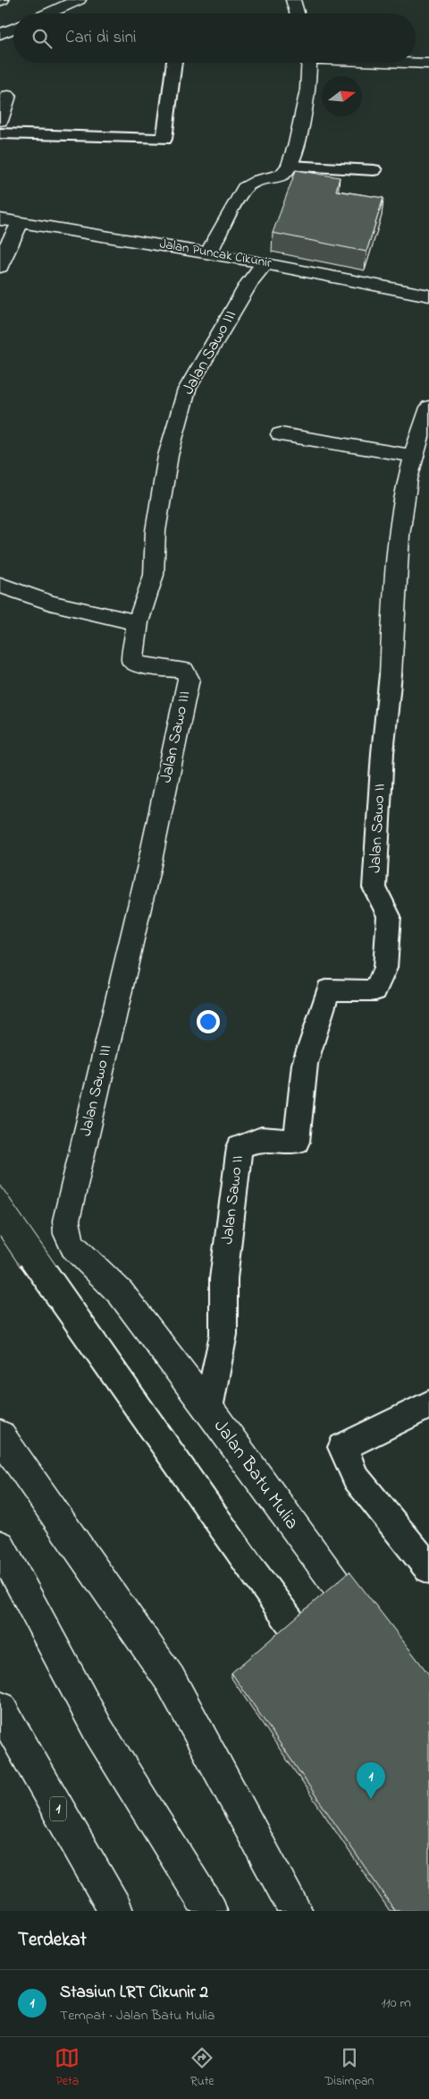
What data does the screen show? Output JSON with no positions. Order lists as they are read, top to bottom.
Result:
{
  "streets": {
    "main road": [
      "Jalan Puncak Cikunir",
      "Jalan Sawo III",
      "Jalan Sawo II",
      "Jalan Batu Mulia",
      "1"
    ]
  },
  "crossings": [
    ["Jalan Puncak Cikunir", "Jalan Sawo III"],
    ["Jalan Sawo III", "Jalan Batu Mulia"],
    ["Jalan Sawo II", "Jalan Batu Mulia"]
  ],
  "north": "right",
  "page": {
    "search": "Cari di sini",
    "pins": "1",
    "heading": "Terdekat",
    "list": [
      {
        "mark": "1",
        "name": "Stasiun LRT Cikunir 2",
        "note": "Tempat · Jalan Batu Mulia",
        "value": "110 m"
      }
    ],
    "nav": ["Peta", "Rute", "Disimpan"]
  }
}
